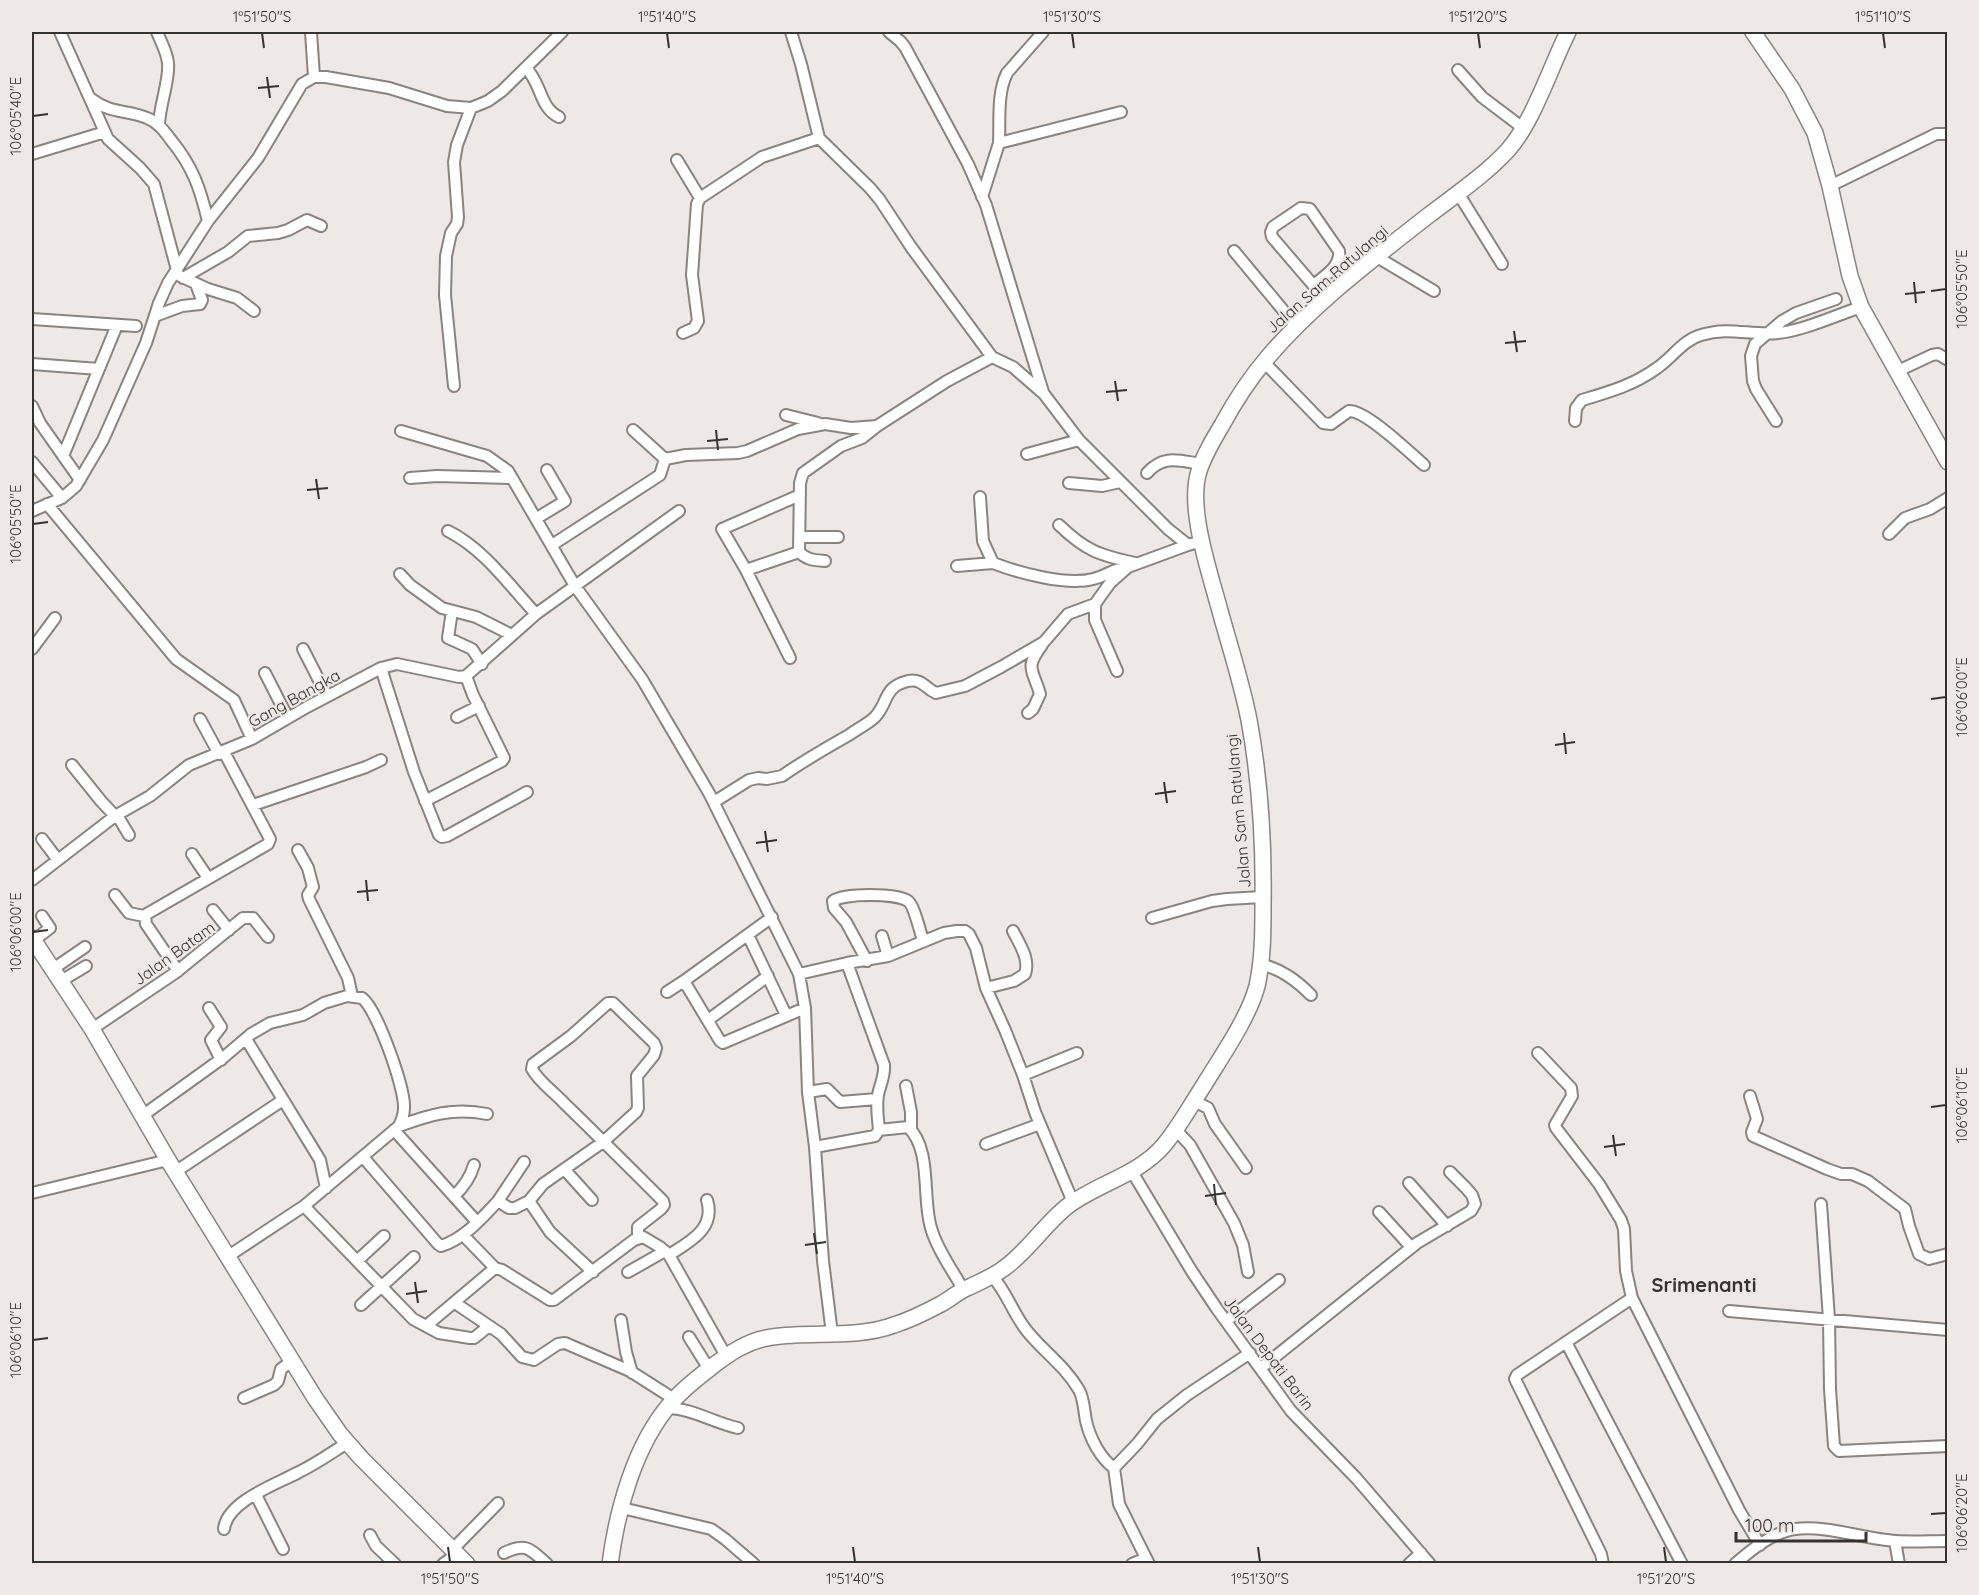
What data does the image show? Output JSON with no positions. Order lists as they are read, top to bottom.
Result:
{
  "streets": {
    "street": [
      "Jalan Sam Ratulangi",
      "Gang Bangka",
      "Jalan Batam",
      "Jalan Depati Barin"
    ]
  },
  "crossings": [
    ["Jalan Sam Ratulangi", "Jalan Depati Barin"]
  ],
  "districts": ["Srimenanti"],
  "scale_bar": "100 m",
  "coordinates": [
    "1°51'50\"S",
    "1°51'40\"S",
    "1°51'30\"S",
    "1°51'20\"S",
    "1°51'10\"S",
    "106°05'40\"E",
    "106°05'50\"E",
    "106°06'00\"E",
    "106°06'10\"E",
    "106°06'20\"E"
  ]
}
